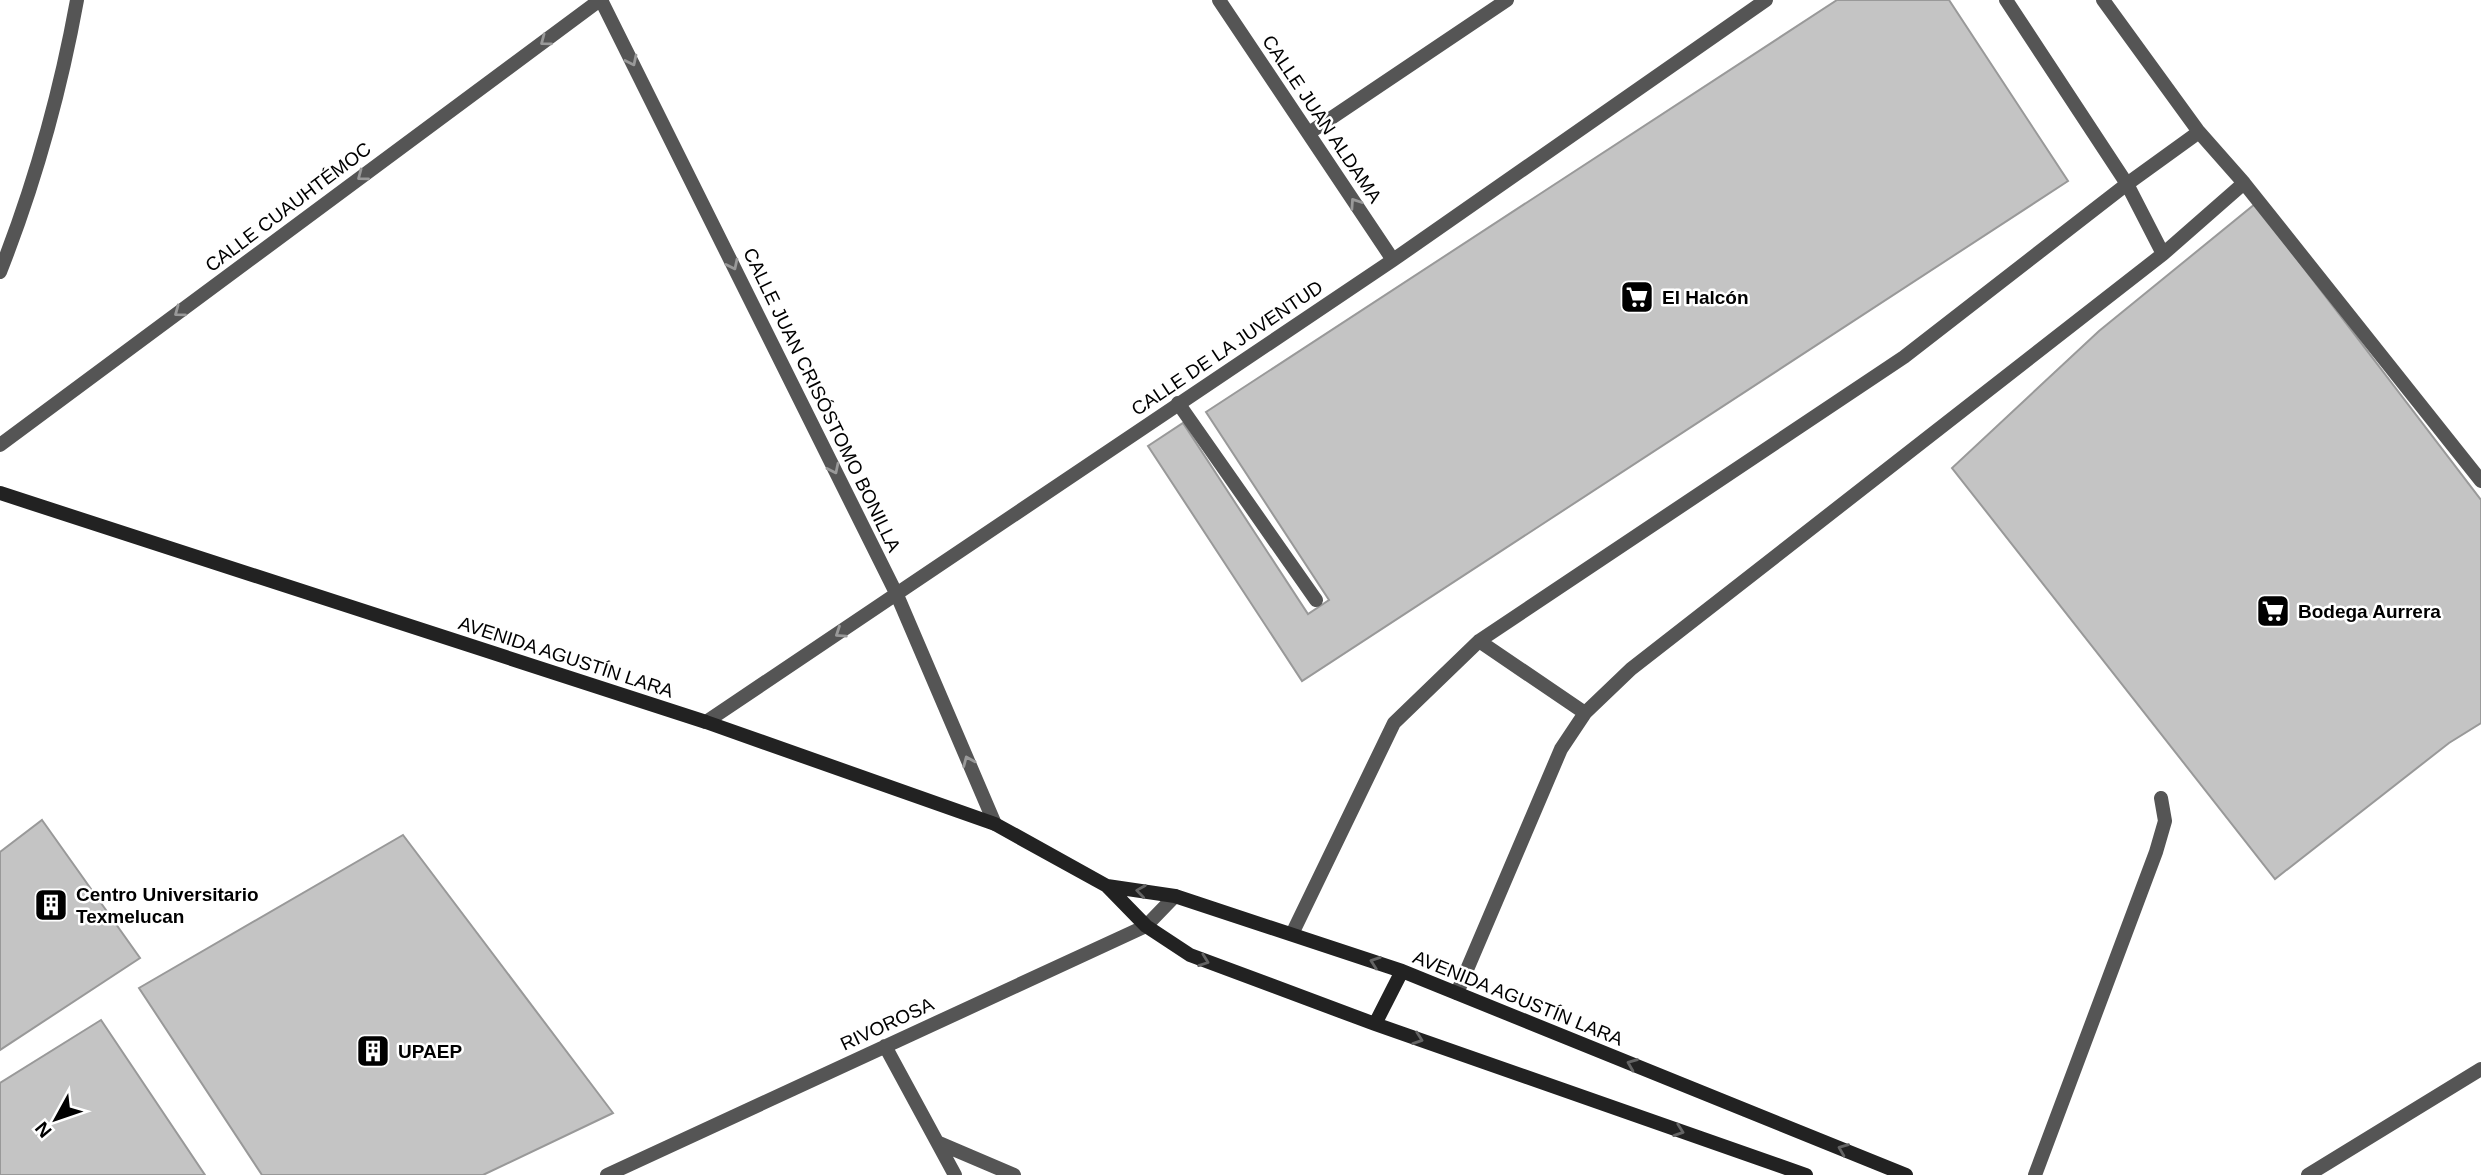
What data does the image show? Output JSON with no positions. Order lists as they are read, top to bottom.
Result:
{
  "streets": {
    "main road": ["AVENIDA AGUSTÍN LARA"],
    "street": [
      "CALLE JUAN ALDAMA",
      "CALLE CUAUHTÉMOC",
      "CALLE DE LA JUVENTUD",
      "CALLE JUAN CRISÓSTOMO BONILLA",
      "RIVOROSA"
    ]
  },
  "crossings": [
    ["CALLE JUAN ALDAMA", "CALLE DE LA JUVENTUD"],
    ["CALLE CUAUHTÉMOC", "CALLE JUAN CRISÓSTOMO BONILLA"],
    ["CALLE DE LA JUVENTUD", "CALLE JUAN CRISÓSTOMO BONILLA"],
    ["CALLE DE LA JUVENTUD", "AVENIDA AGUSTÍN LARA"],
    ["CALLE JUAN CRISÓSTOMO BONILLA", "AVENIDA AGUSTÍN LARA"],
    ["AVENIDA AGUSTÍN LARA", "RIVOROSA"]
  ],
  "one_way": ["CALLE JUAN ALDAMA", "CALLE CUAUHTÉMOC"],
  "places": {
    "supermarket": ["El Halcón", "Bodega Aurrera"],
    "building": ["Centro Universitario Texmelucan", "UPAEP"]
  },
  "north": "bottom left"
}
